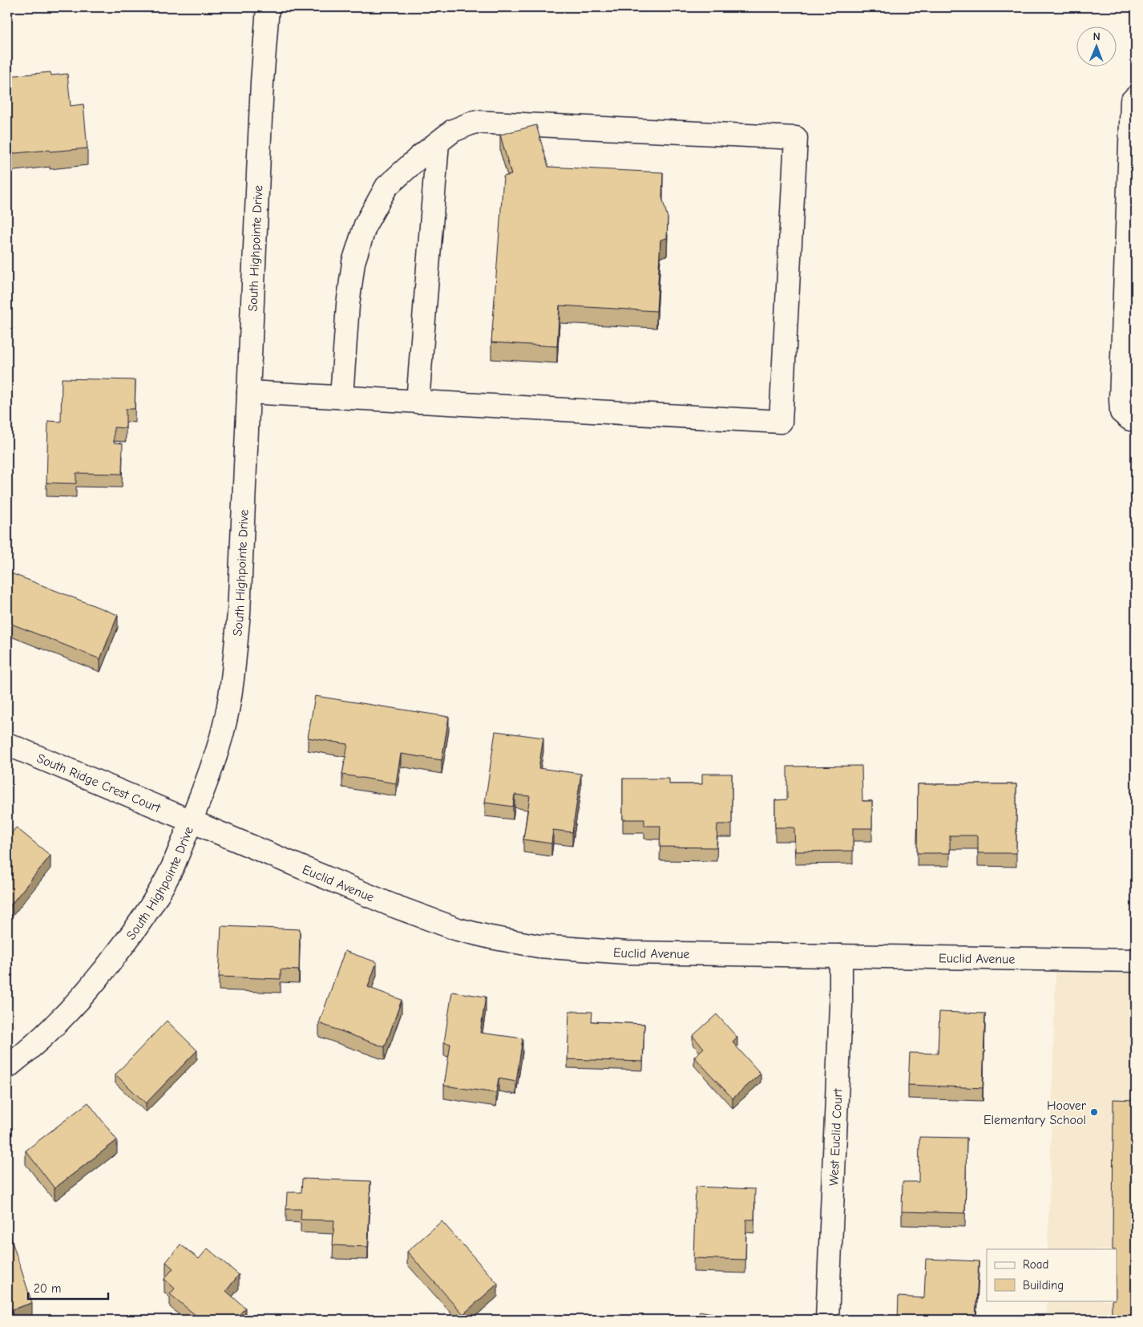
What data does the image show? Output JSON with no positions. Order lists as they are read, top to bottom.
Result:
{
  "streets": {
    "street": [
      "South Highpointe Drive",
      "South Ridge Crest Court",
      "Euclid Avenue",
      "West Euclid Court"
    ]
  },
  "crossings": [
    ["South Highpointe Drive", "South Ridge Crest Court"],
    ["South Highpointe Drive", "Euclid Avenue"],
    ["South Ridge Crest Court", "Euclid Avenue"],
    ["Euclid Avenue", "West Euclid Court"]
  ],
  "places": ["Hoover Elementary School"],
  "legend": ["Road", "Building"],
  "scale_bar": "20 m",
  "north": "top"
}
